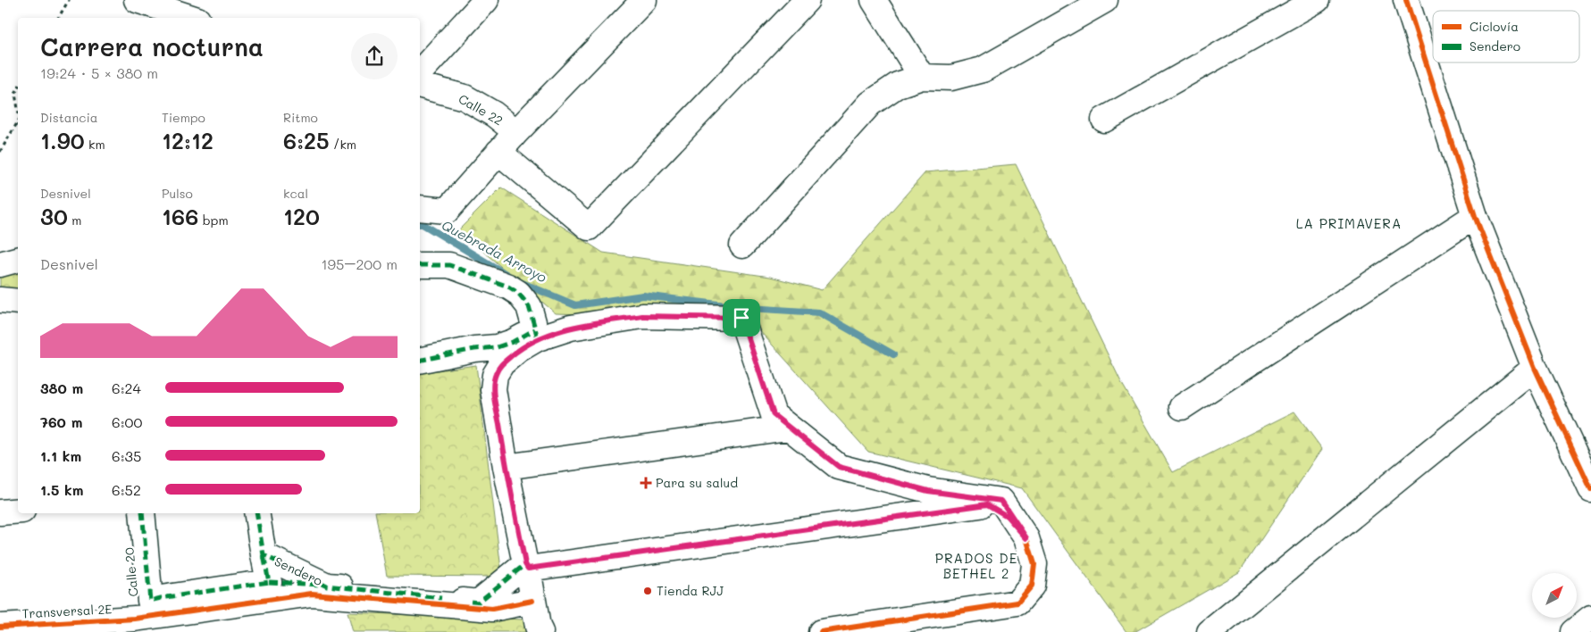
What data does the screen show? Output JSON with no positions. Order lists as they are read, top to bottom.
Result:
{
  "streets": {
    "street": [
      "Calle 22",
      "Sendero",
      "Calle 20",
      "Transversal 2E"
    ]
  },
  "crossings": [
    ["Calle 20", "Transversal 2E"]
  ],
  "districts": ["LA PRIMAVERA", "PRADOS DE BETHEL 2"],
  "water": ["Quebrada Arroyo"],
  "places": {
    "health": ["Para su salud"],
    "other": ["Tienda RJJ"]
  },
  "legend": ["Ciclovía", "Sendero"],
  "north": "top right",
  "page": {
    "heading": ["Carrera nocturna", "19:24 · 5 × 380 m"],
    "stats": [
      ["Distancia", "1.90 km"],
      ["Tiempo", "12:12"],
      ["Ritmo", "6:25 /km"],
      ["Desnivel", "30 m"],
      ["Pulso", "166 bpm"],
      ["kcal", "120"]
    ],
    "chart": ["Desnivel", "195–200 m"],
    "list": [
      {
        "name": "380 m",
        "note": "6:24"
      },
      {
        "name": "760 m",
        "note": "6:00"
      },
      {
        "name": "1.1 km",
        "note": "6:35"
      },
      {
        "name": "1.5 km",
        "note": "6:52"
      }
    ]
  }
}
